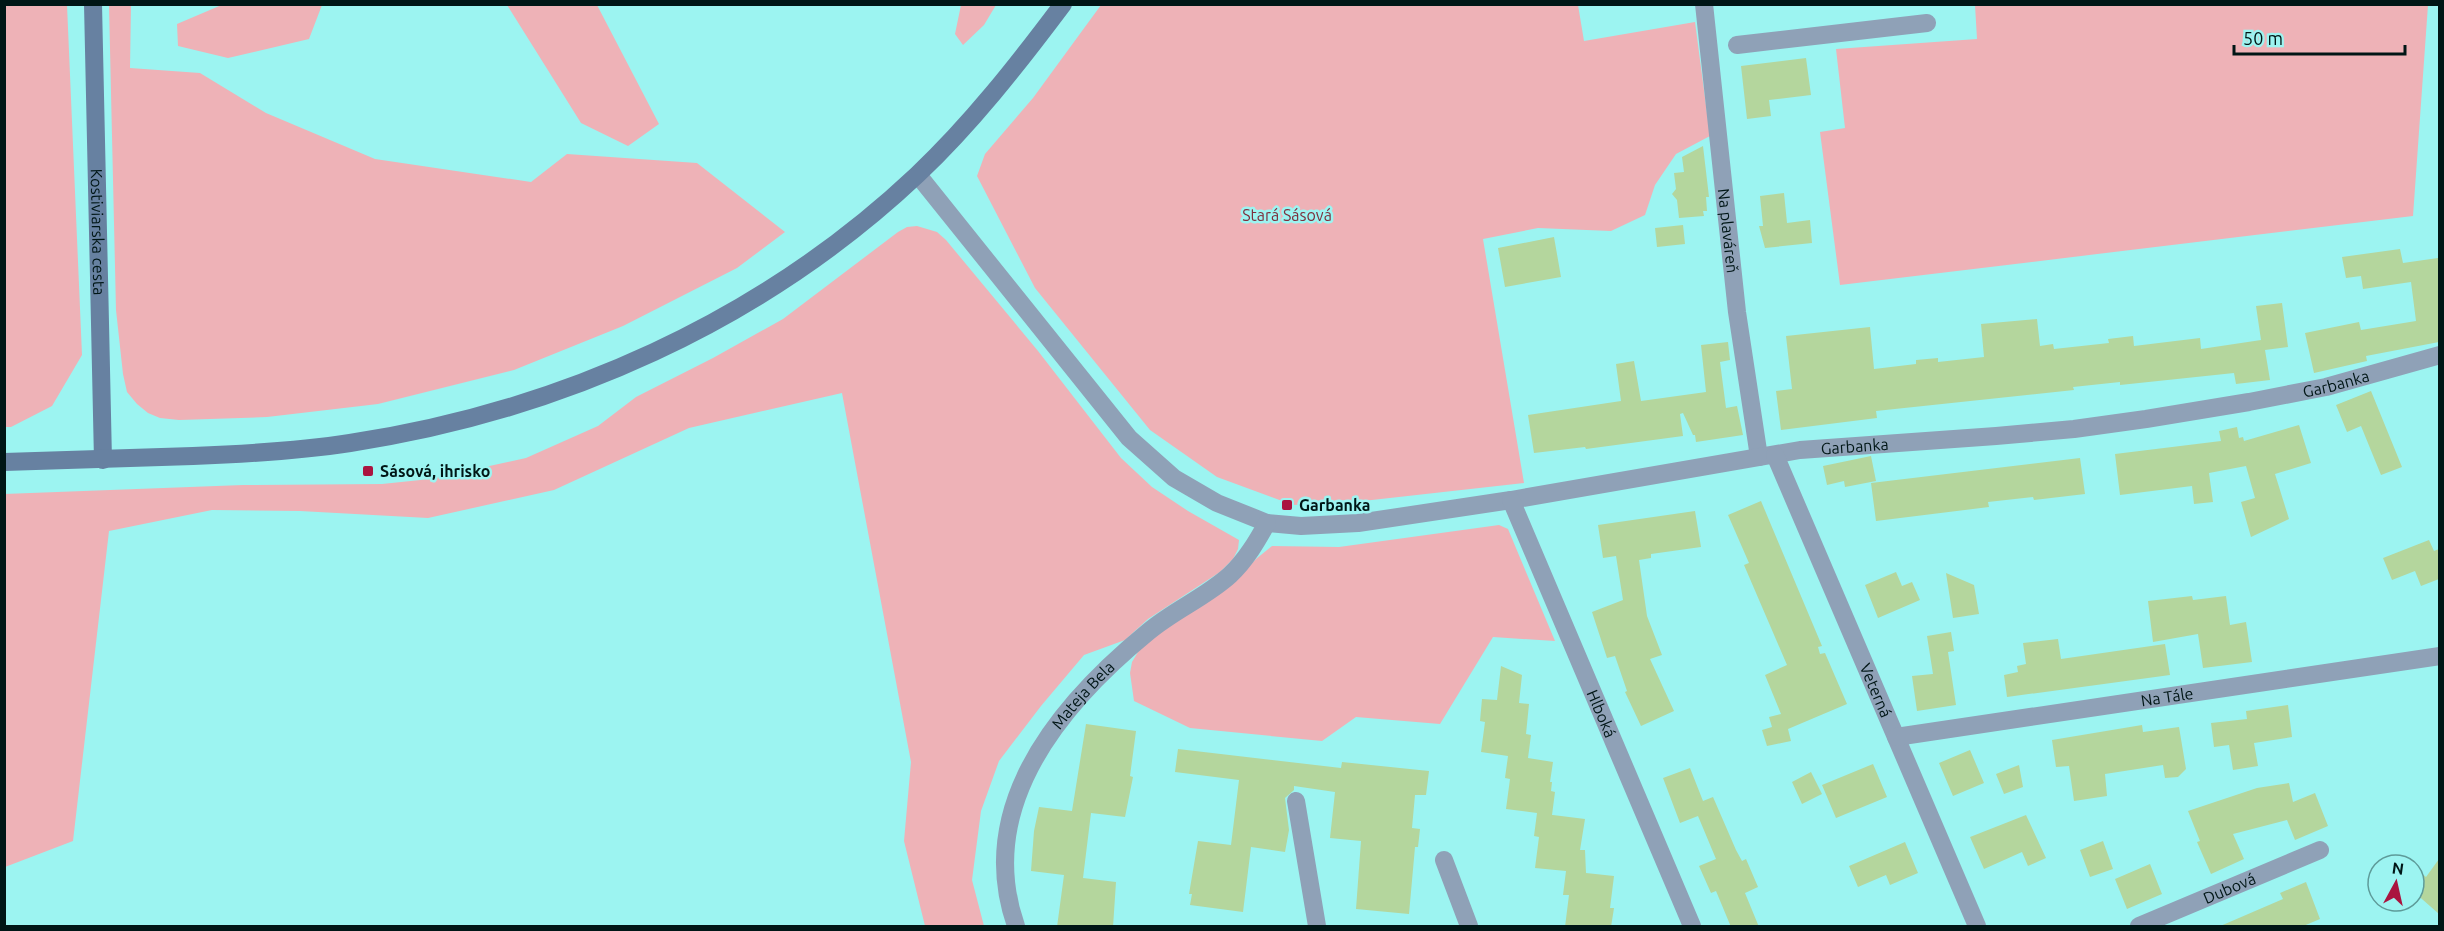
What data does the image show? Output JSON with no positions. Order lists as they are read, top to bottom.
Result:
{
  "streets": {
    "street": [
      "Na plaváreň",
      "Kostiviarska cesta",
      "Garbanka",
      "Veterná",
      "Na Tále",
      "Mateja Bela",
      "Hlboká",
      "Dubová"
    ]
  },
  "crossings": [
    ["Na plaváreň", "Garbanka"],
    ["Na plaváreň", "Veterná"],
    ["Garbanka", "Veterná"],
    ["Garbanka", "Mateja Bela"],
    ["Garbanka", "Hlboká"],
    ["Veterná", "Na Tále"]
  ],
  "parks": ["Stará Sásová"],
  "places": {
    "transit": ["Sásová, ihrisko", "Garbanka"]
  },
  "scale_bar": "50 m",
  "north": "top"
}
